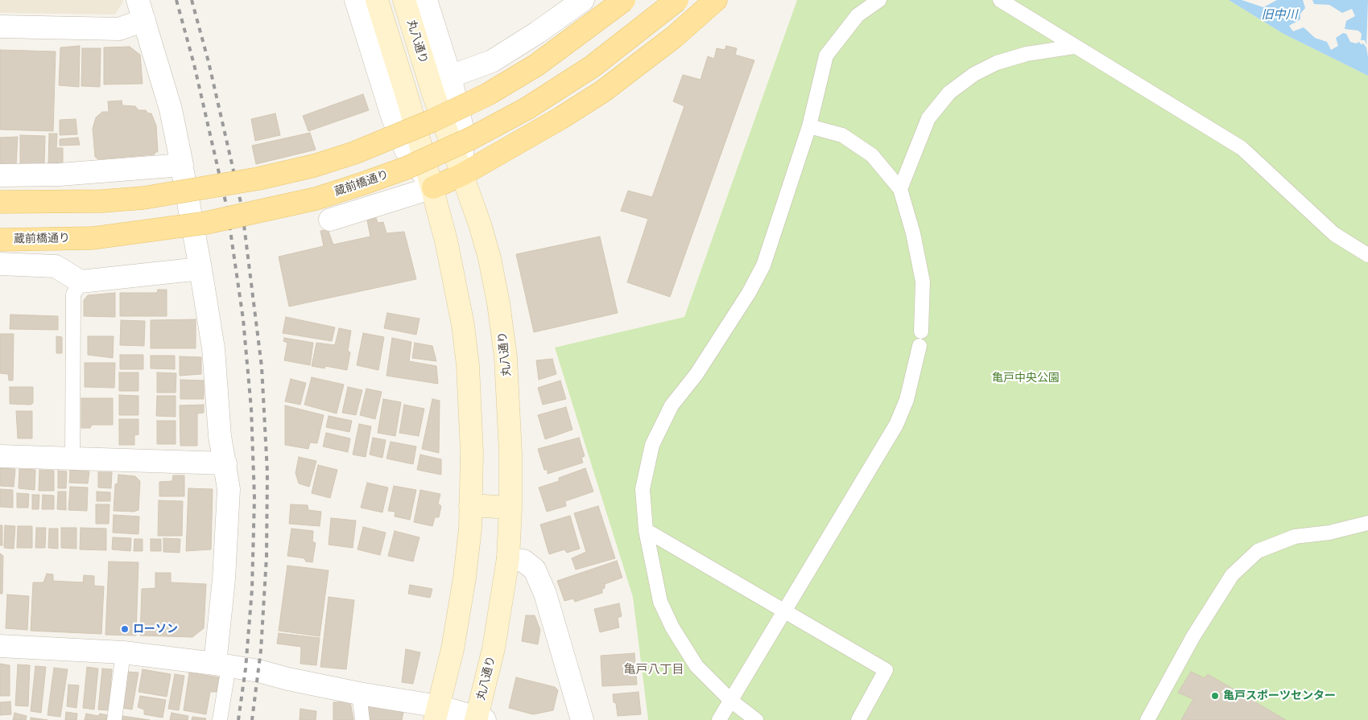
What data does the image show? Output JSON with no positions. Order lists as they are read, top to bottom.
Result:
{
  "streets": {
    "main road": ["丸八通り", "蔵前橋通り"]
  },
  "districts": ["亀戸八丁目"],
  "water": ["旧中川"],
  "parks": ["亀戸中央公園"],
  "places": ["ローソン", "亀戸スポーツセンター"]
}
